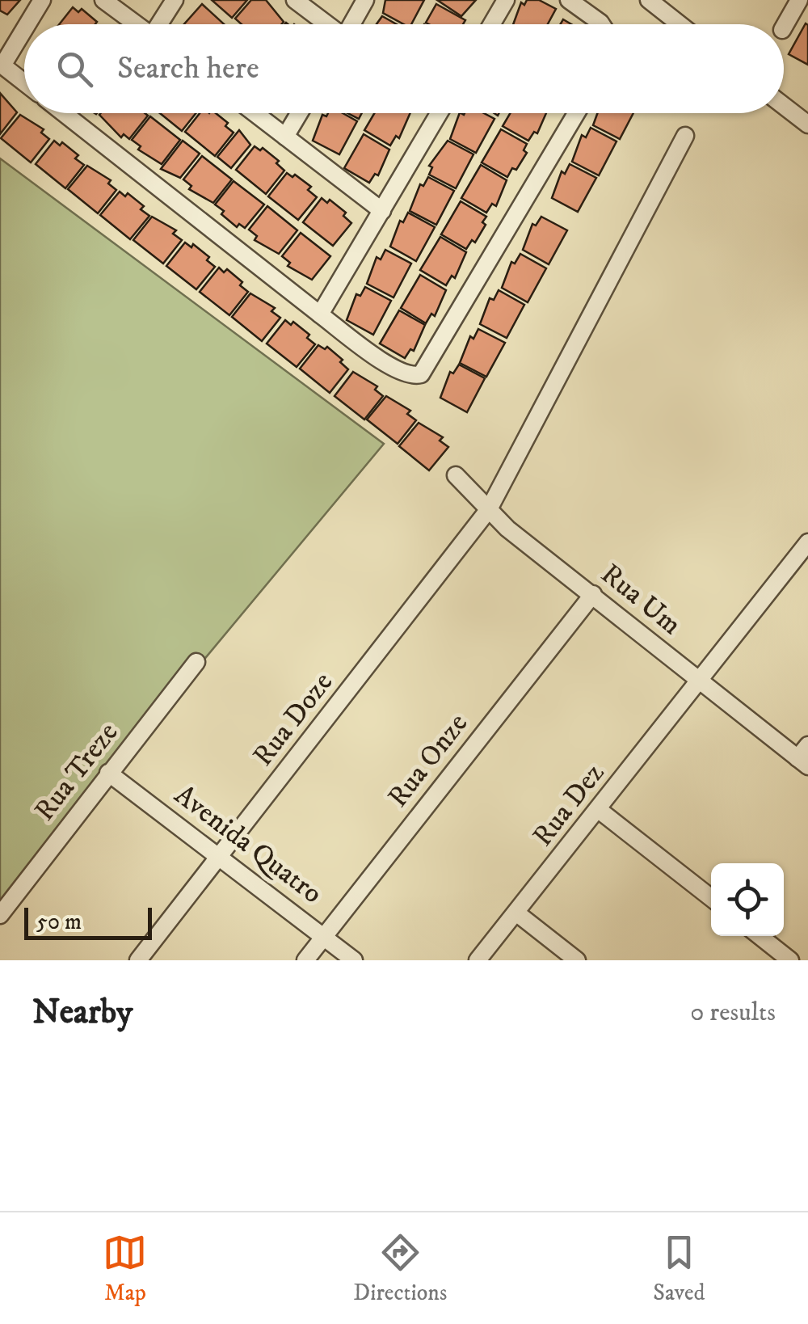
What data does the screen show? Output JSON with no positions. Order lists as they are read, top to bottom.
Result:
{
  "streets": {
    "street": [
      "Rua Um",
      "Rua Doze",
      "Rua Onze",
      "Rua Treze",
      "Rua Dez",
      "Avenida Quatro"
    ]
  },
  "crossings": [
    ["Rua Um", "Rua Doze"],
    ["Rua Um", "Rua Onze"],
    ["Rua Um", "Rua Dez"],
    ["Rua Doze", "Avenida Quatro"],
    ["Rua Onze", "Avenida Quatro"],
    ["Rua Treze", "Avenida Quatro"]
  ],
  "scale_bar": "50 m",
  "page": {
    "search": "Search here",
    "scale": "50 m",
    "heading": ["Nearby", "0 results"],
    "nav": ["Map", "Directions", "Saved"]
  }
}
